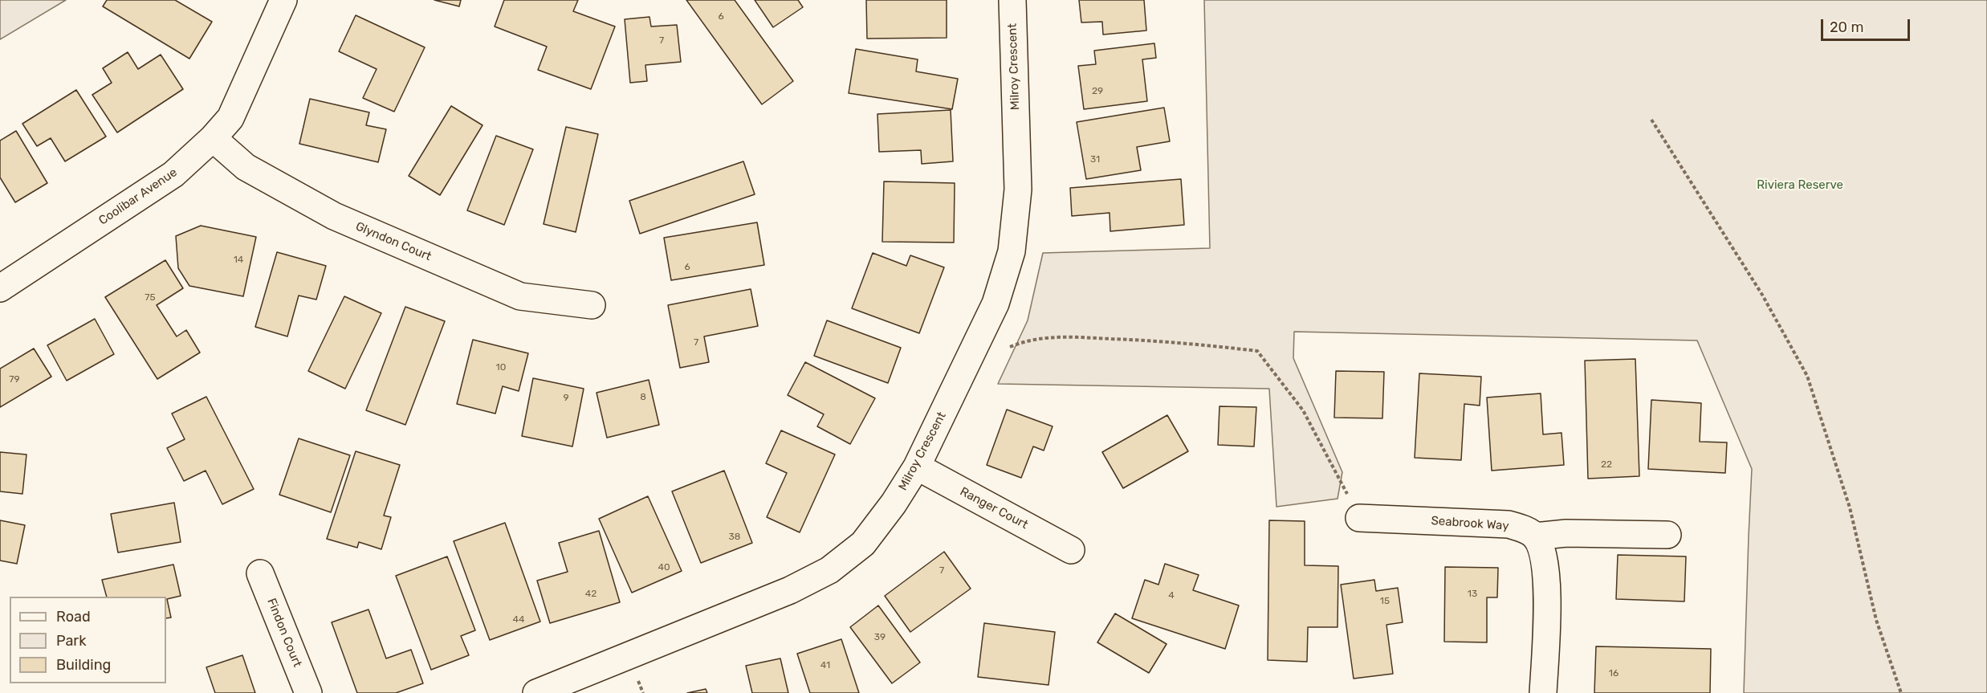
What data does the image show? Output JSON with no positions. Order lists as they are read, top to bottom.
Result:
{
  "streets": {
    "street": [
      "Milroy Crescent",
      "Coolibar Avenue",
      "Glyndon Court",
      "Ranger Court",
      "Seabrook Way",
      "Findon Court"
    ]
  },
  "crossings": [
    ["Milroy Crescent", "Ranger Court"],
    ["Coolibar Avenue", "Glyndon Court"]
  ],
  "parks": ["Riviera Reserve"],
  "house_numbers": [
    "6",
    "7",
    "29",
    "31",
    "14",
    "6",
    "75",
    "7",
    "10",
    "79",
    "8",
    "9",
    "22",
    "38",
    "40",
    "7",
    "42",
    "13",
    "4",
    "15",
    "44",
    "39",
    "41",
    "16"
  ],
  "legend": ["Road", "Park", "Building"],
  "scale_bar": "20 m"
}
